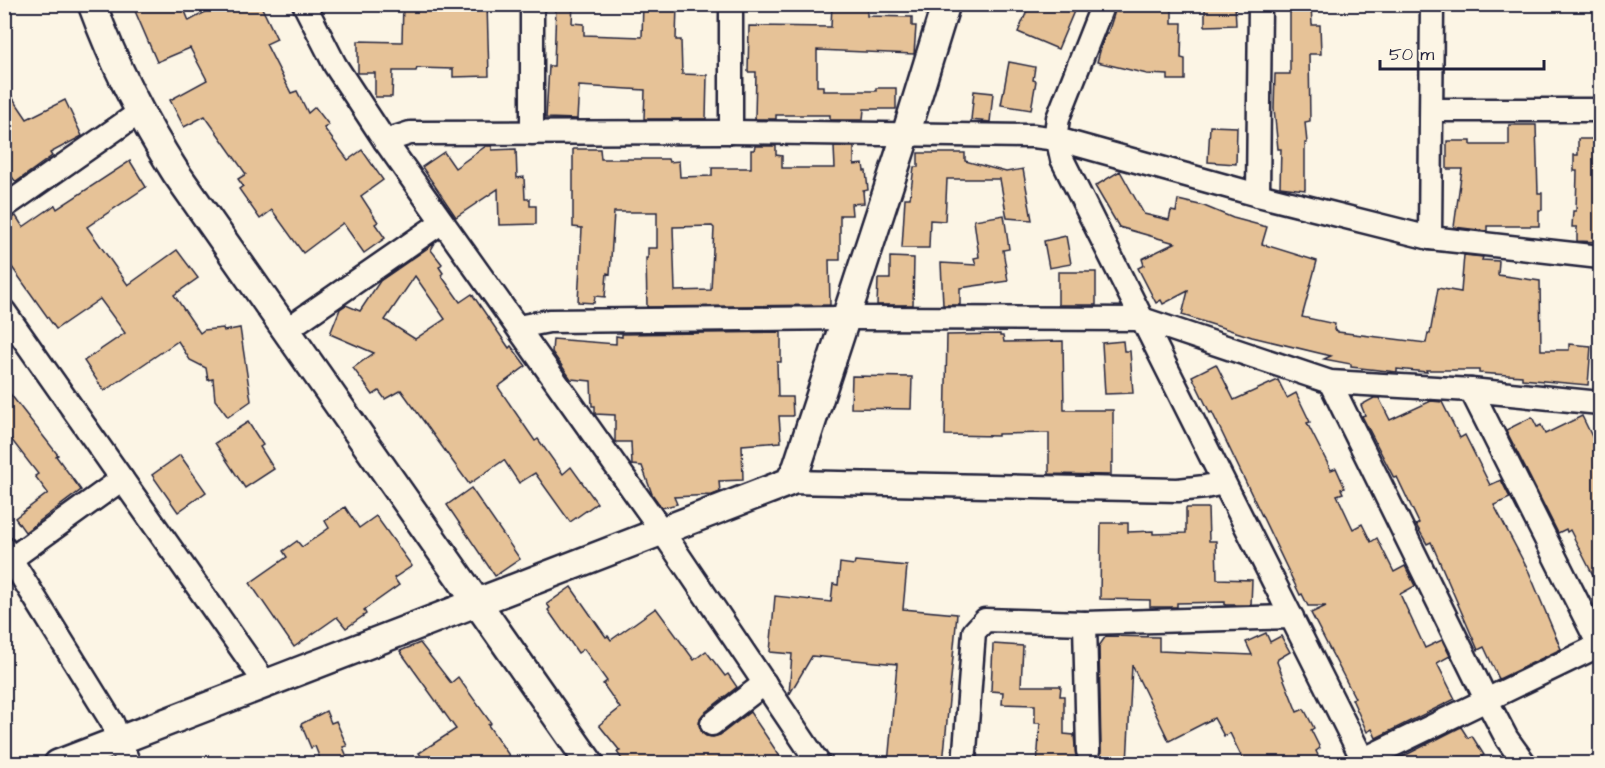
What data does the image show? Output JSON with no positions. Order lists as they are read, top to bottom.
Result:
{
  "scale_bar": "50 m"
}
